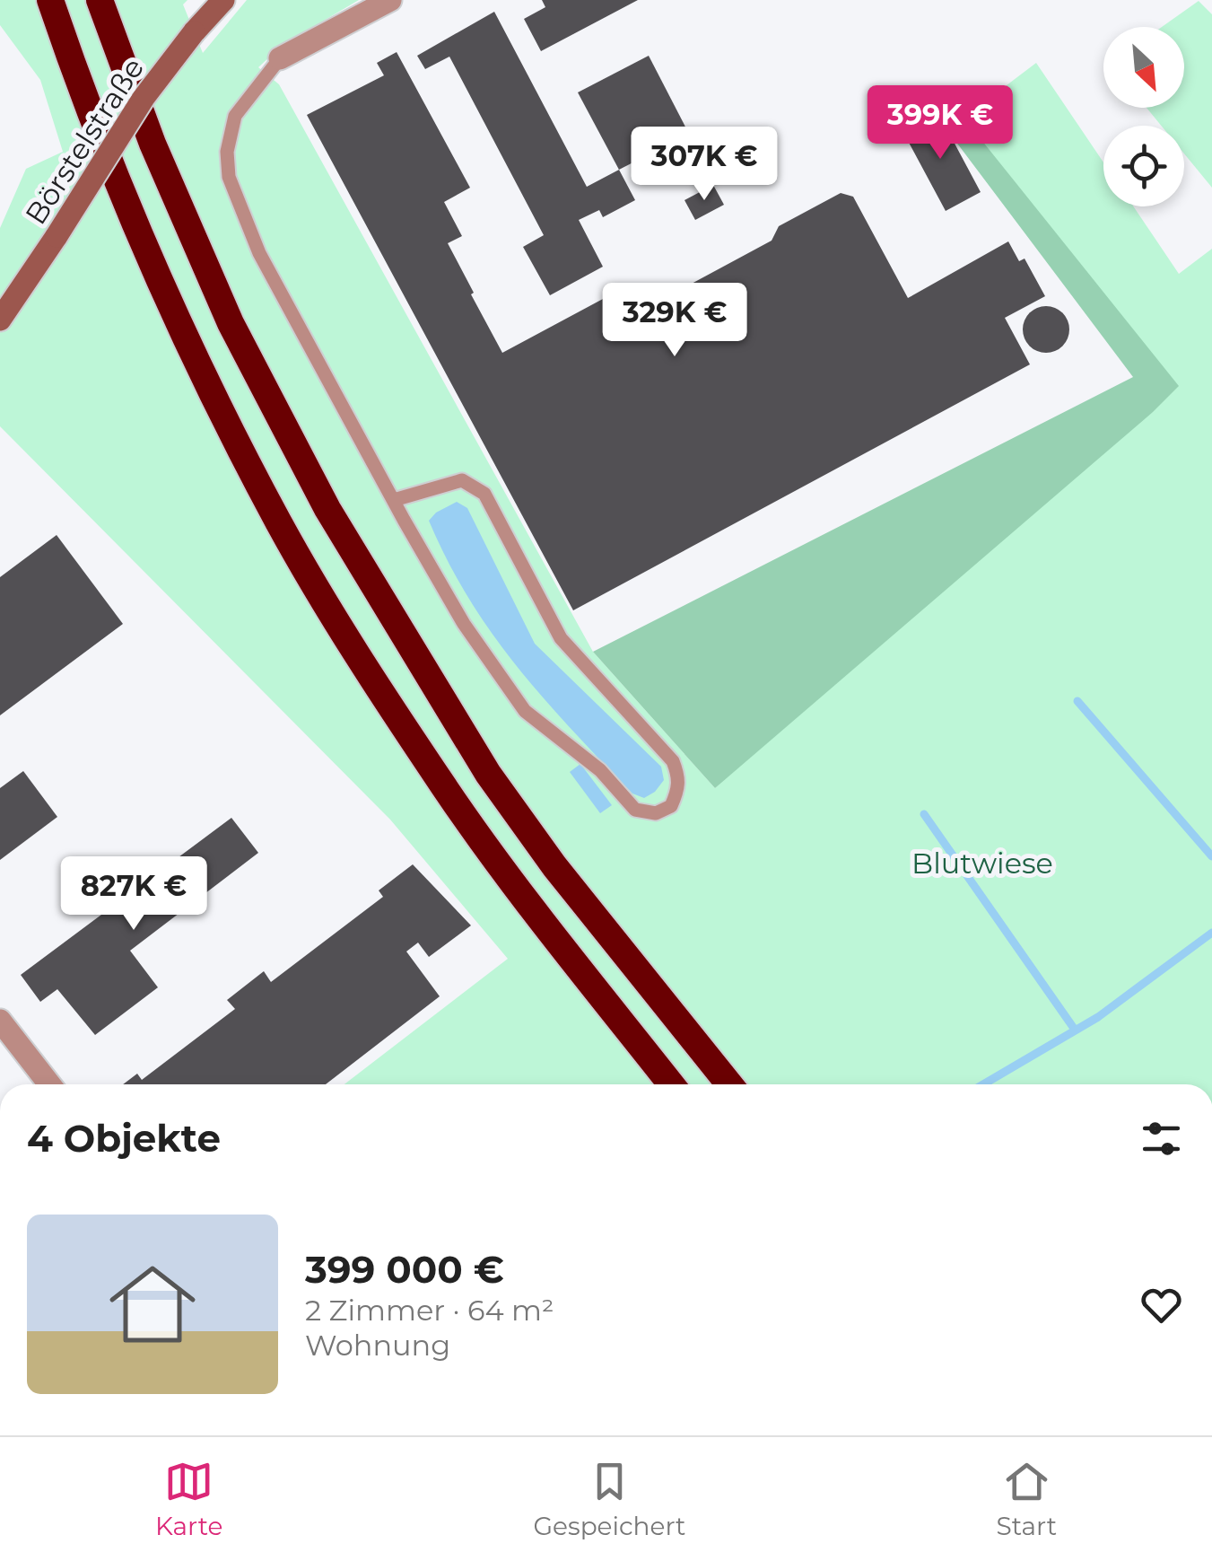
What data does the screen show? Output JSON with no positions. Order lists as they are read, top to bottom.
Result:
{
  "streets": {
    "street": ["Börstelstraße"]
  },
  "parks": ["Blutwiese"],
  "north": "bottom right",
  "page": {
    "price": [
      "399K €",
      "307K €",
      "329K €",
      "827K €"
    ],
    "heading": "4 Objekte",
    "list": [
      {
        "name": "399 000 €",
        "note": "2 Zimmer · 64 m² · Wohnung"
      }
    ],
    "tabs": ["Karte", "Gespeichert", "Start"]
  }
}
